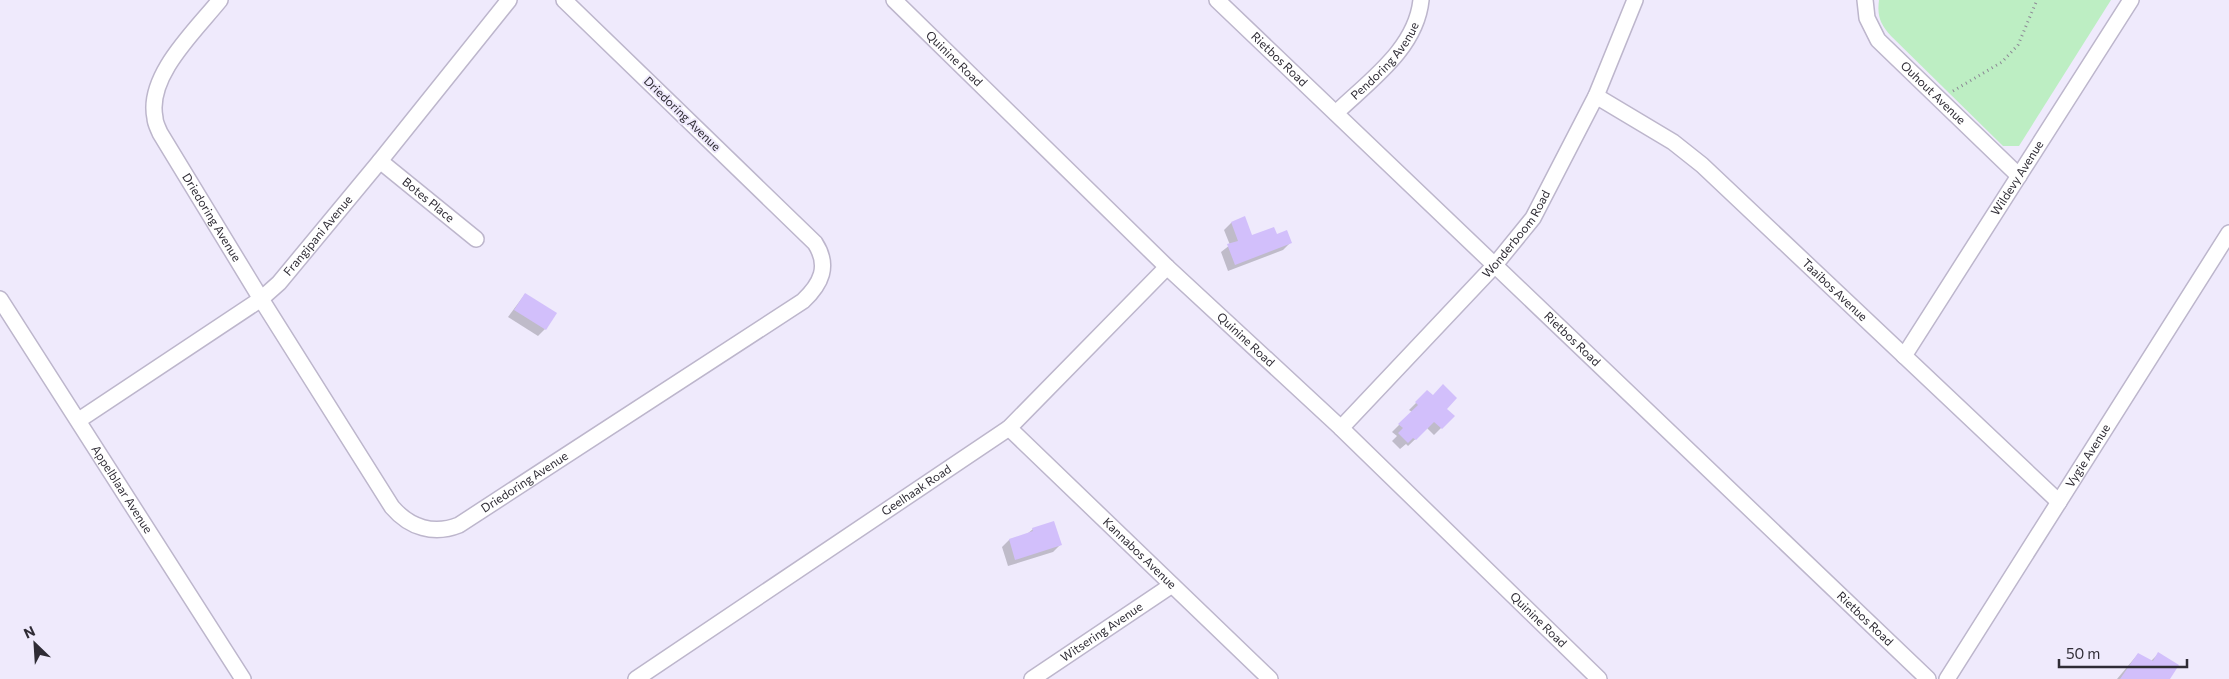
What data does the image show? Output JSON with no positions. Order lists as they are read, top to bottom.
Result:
{
  "streets": {
    "street": [
      "Quinine Road",
      "Pendoring Avenue",
      "Rietbos Road",
      "Ouhout Avenue",
      "Driedoring Avenue",
      "Wildevy Avenue",
      "Botes Place",
      "Wonderboom Road",
      "Frangipani Avenue",
      "Taaibos Avenue",
      "Vygie Avenue",
      "Appelblaar Avenue",
      "Geelhaak Road",
      "Kannabos Avenue",
      "Witsering Avenue"
    ]
  },
  "crossings": [
    ["Quinine Road", "Wonderboom Road"],
    ["Quinine Road", "Geelhaak Road"],
    ["Pendoring Avenue", "Rietbos Road"],
    ["Rietbos Road", "Wonderboom Road"],
    ["Ouhout Avenue", "Wildevy Avenue"],
    ["Driedoring Avenue", "Frangipani Avenue"],
    ["Wildevy Avenue", "Taaibos Avenue"],
    ["Botes Place", "Frangipani Avenue"],
    ["Wonderboom Road", "Taaibos Avenue"],
    ["Frangipani Avenue", "Appelblaar Avenue"],
    ["Taaibos Avenue", "Vygie Avenue"],
    ["Geelhaak Road", "Kannabos Avenue"],
    ["Kannabos Avenue", "Witsering Avenue"]
  ],
  "scale_bar": "50 m",
  "north": "top left"
}
